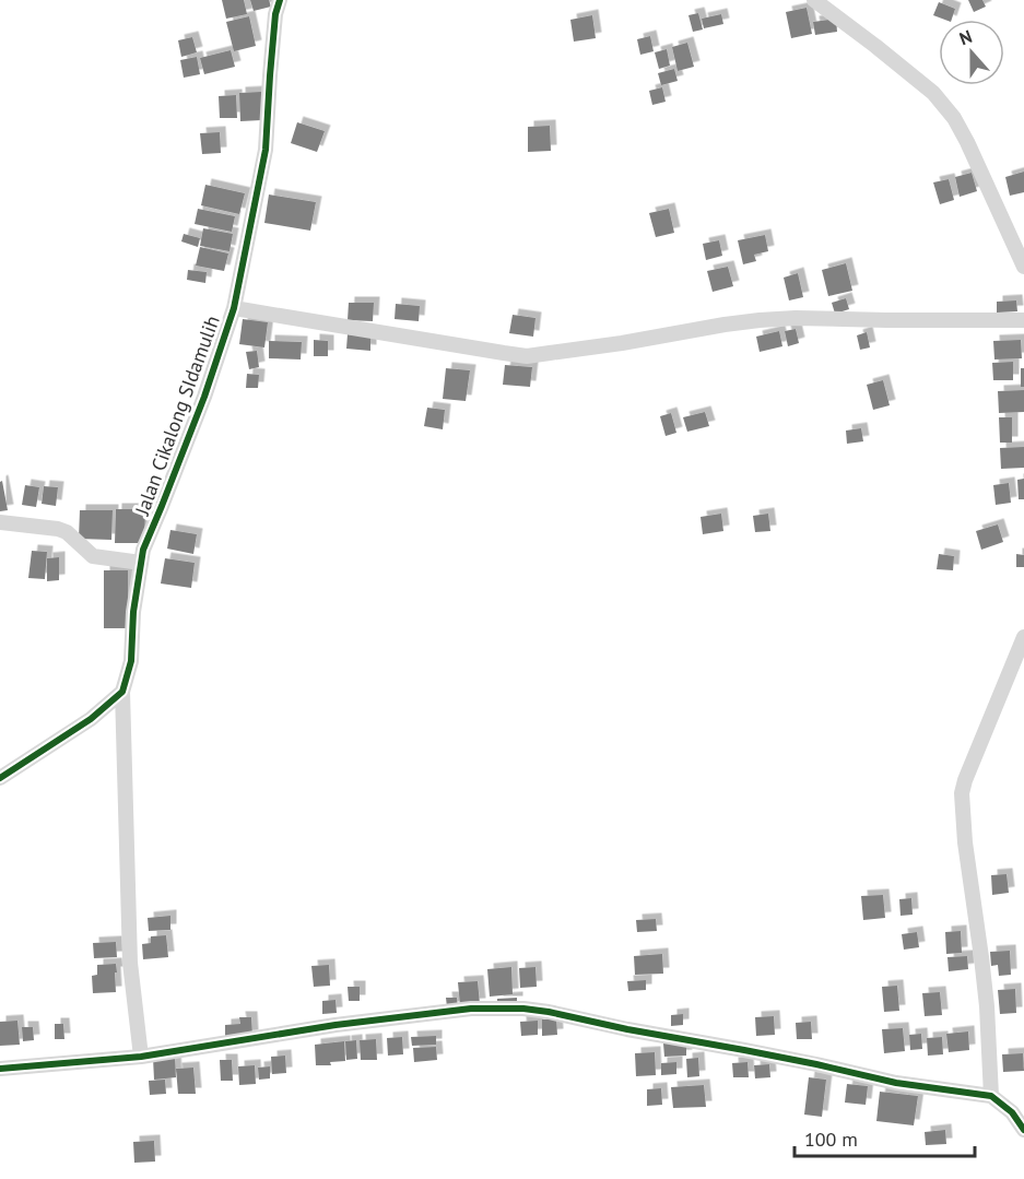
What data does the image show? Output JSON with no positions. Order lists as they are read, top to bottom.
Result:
{
  "streets": {
    "street": ["Jalan Cikalong SIdamulih"]
  },
  "scale_bar": "100 m",
  "north": "top"
}
